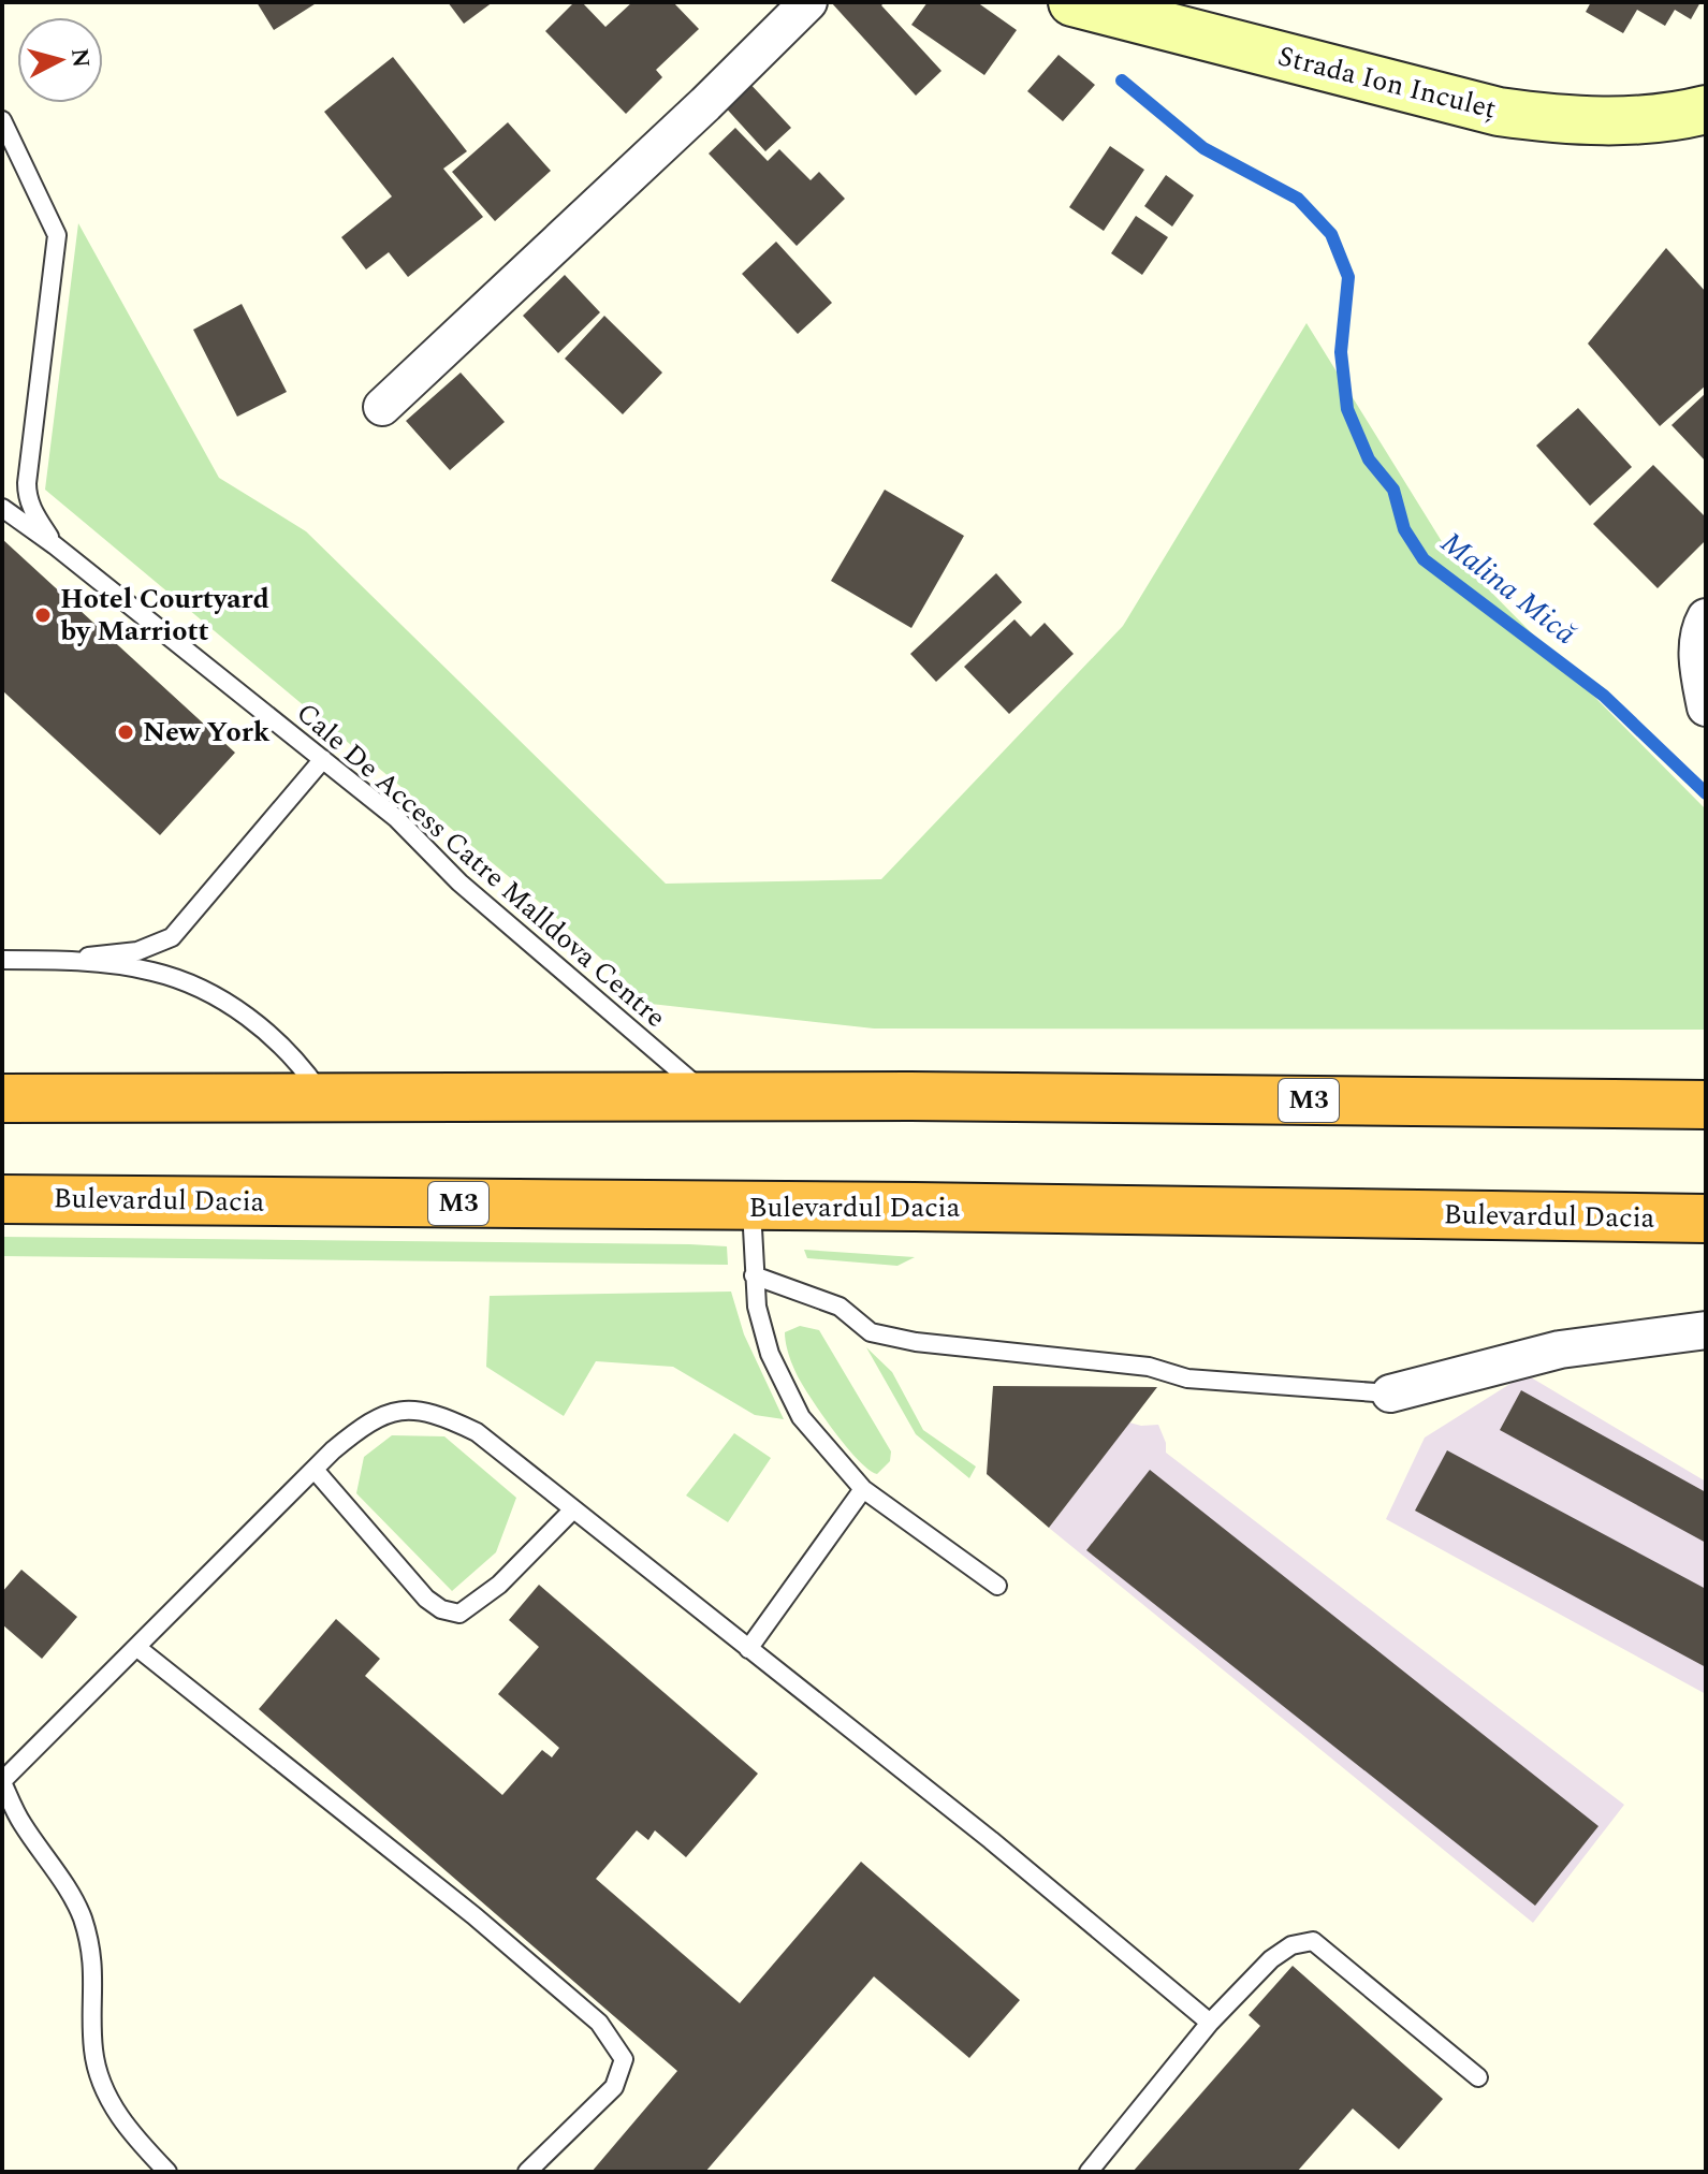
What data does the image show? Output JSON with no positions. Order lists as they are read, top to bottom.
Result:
{
  "streets": {
    "highway": ["M3", "Bulevardul Dacia"],
    "main road": ["Strada Ion Inculeț"],
    "lane": ["Cale De Access Catre Malldova Centre"]
  },
  "crossings": [
    ["Cale De Access Catre Malldova Centre", "M3"]
  ],
  "water": ["Malina Mică"],
  "places": ["Hotel Courtyard by Marriott", "New York"],
  "north": "right"
}
